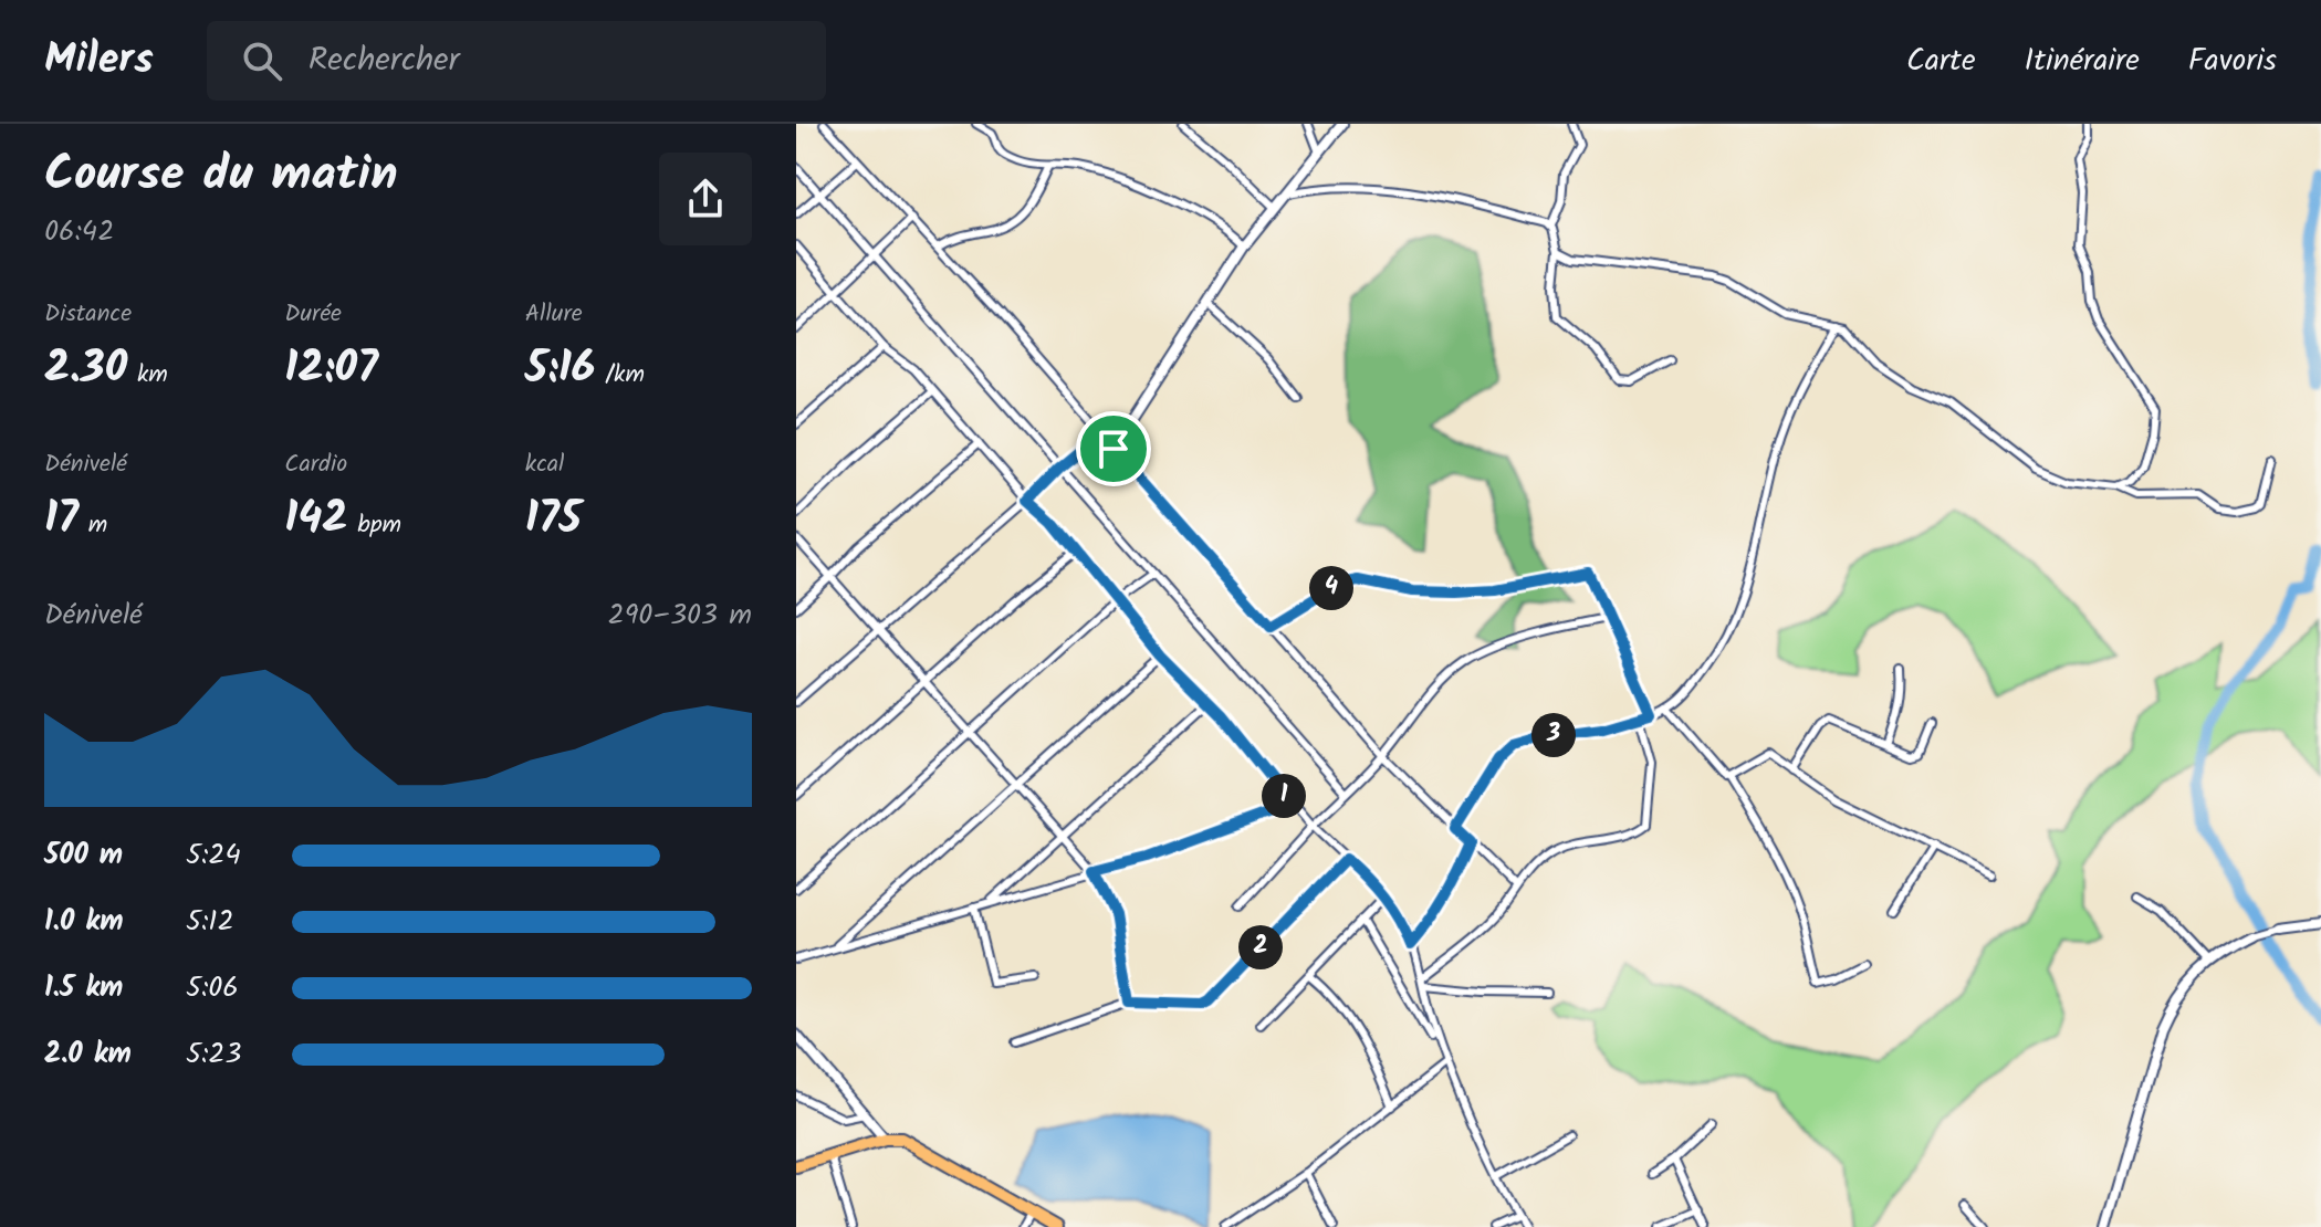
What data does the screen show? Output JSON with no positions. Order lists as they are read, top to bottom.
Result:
{
  "page": {
    "header": "Milers",
    "search": "Rechercher",
    "nav": ["Carte", "Itinéraire", "Favoris"],
    "heading": ["Course du matin", "06:42"],
    "stats": [
      ["Distance", "2.30 km"],
      ["Durée", "12:07"],
      ["Allure", "5:16 /km"],
      ["Dénivelé", "17 m"],
      ["Cardio", "142 bpm"],
      ["kcal", "175"]
    ],
    "pins": [
      "4",
      "3",
      "1",
      "2"
    ],
    "chart": ["Dénivelé", "290–303 m"],
    "list": [
      {
        "name": "500 m",
        "note": "5:24"
      },
      {
        "name": "1.0 km",
        "note": "5:12"
      },
      {
        "name": "1.5 km",
        "note": "5:06"
      },
      {
        "name": "2.0 km",
        "note": "5:23"
      }
    ]
  }
}
